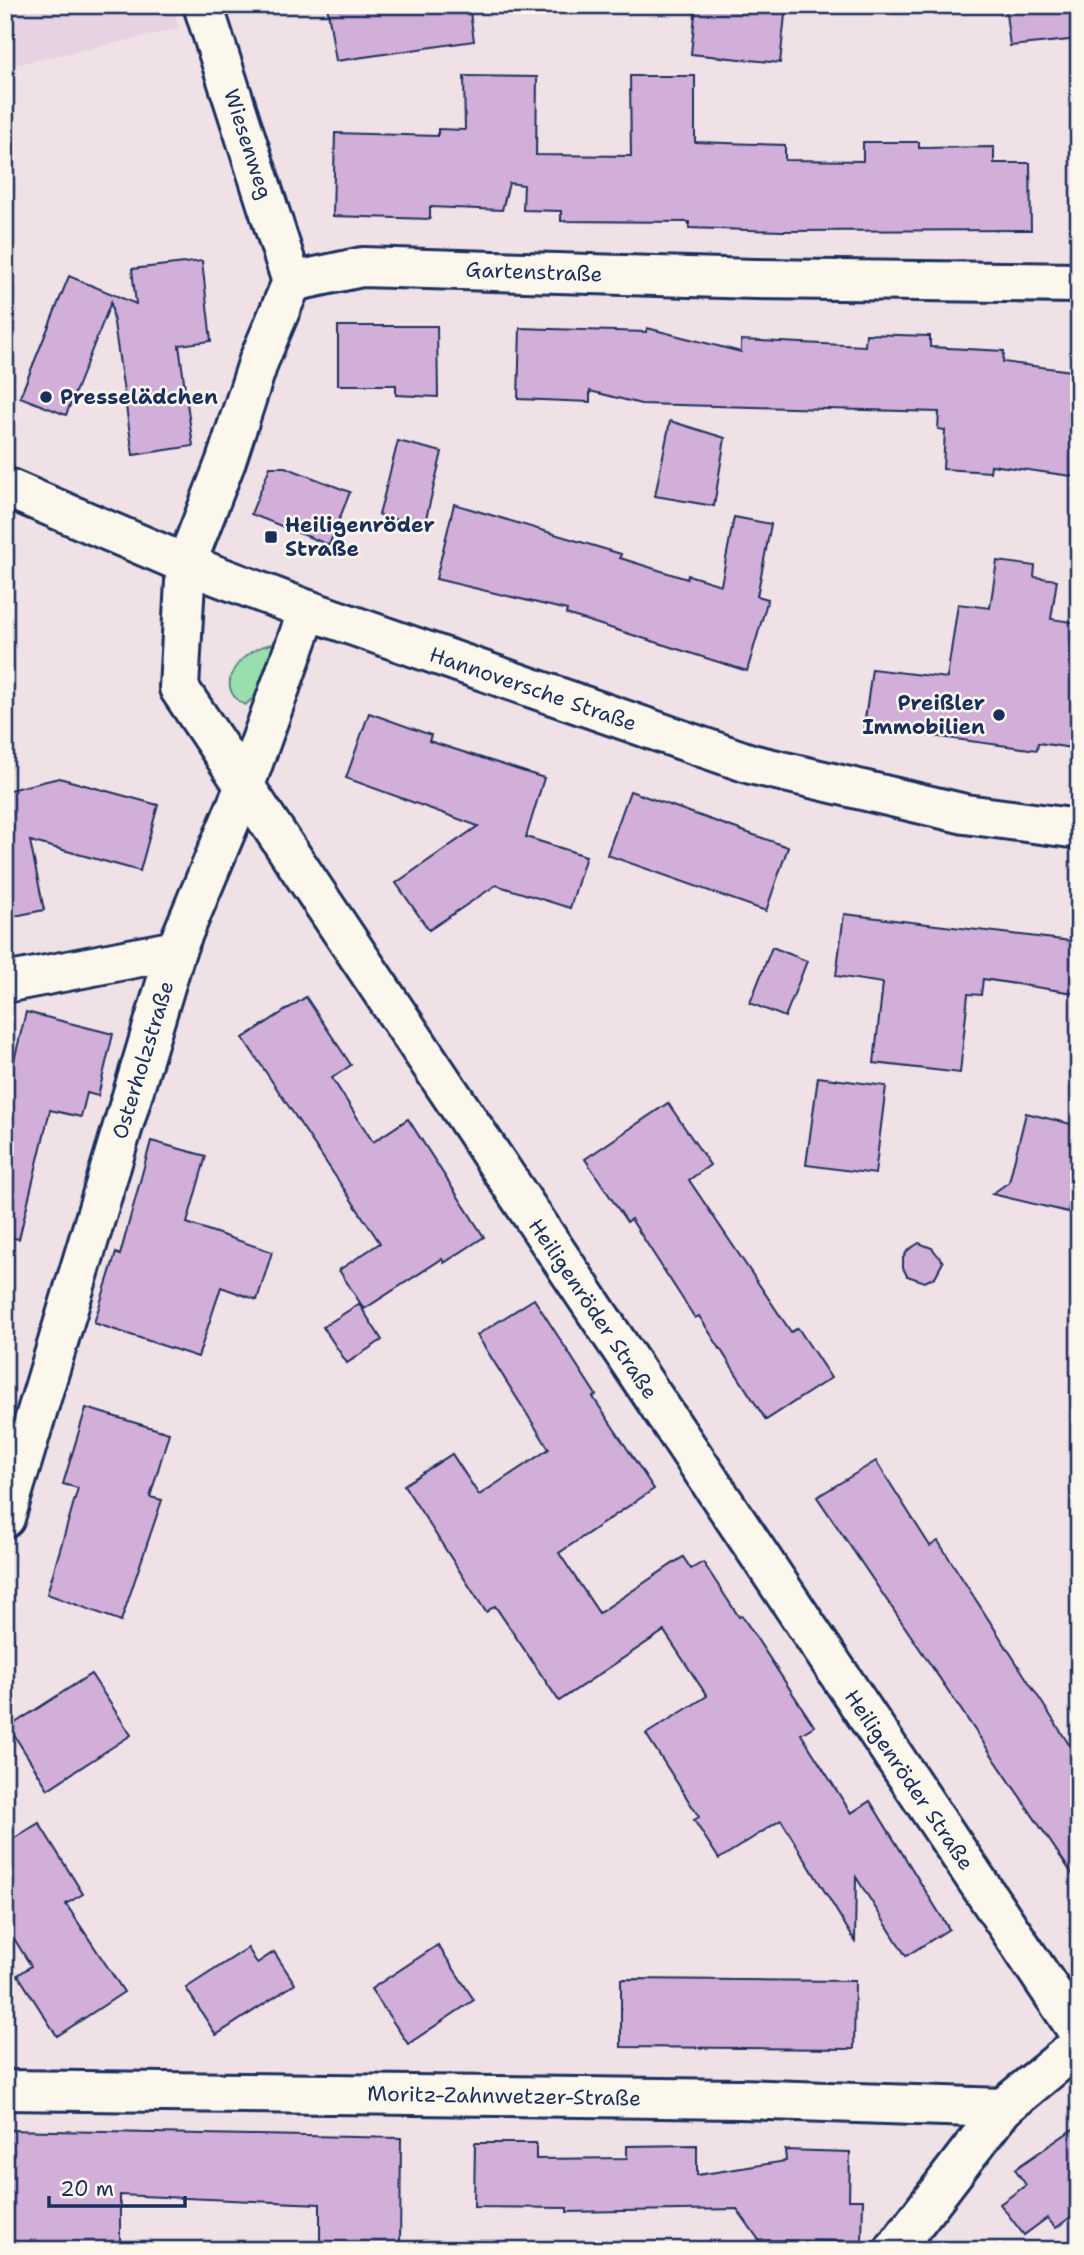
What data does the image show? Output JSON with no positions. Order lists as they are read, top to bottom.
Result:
{
  "streets": {
    "street": [
      "Wiesenweg",
      "Gartenstraße",
      "Hannoversche Straße",
      "Osterholzstraße",
      "Heiligenröder Straße",
      "Moritz-Zahnwetzer-Straße"
    ]
  },
  "crossings": [
    ["Wiesenweg", "Gartenstraße"],
    ["Hannoversche Straße", "Osterholzstraße"],
    ["Hannoversche Straße", "Heiligenröder Straße"],
    ["Osterholzstraße", "Heiligenröder Straße"]
  ],
  "places": {
    "other": ["Presselädchen", "Preißler Immobilien"],
    "transit": ["Heiligenröder Straße"]
  },
  "scale_bar": "20 m"
}
